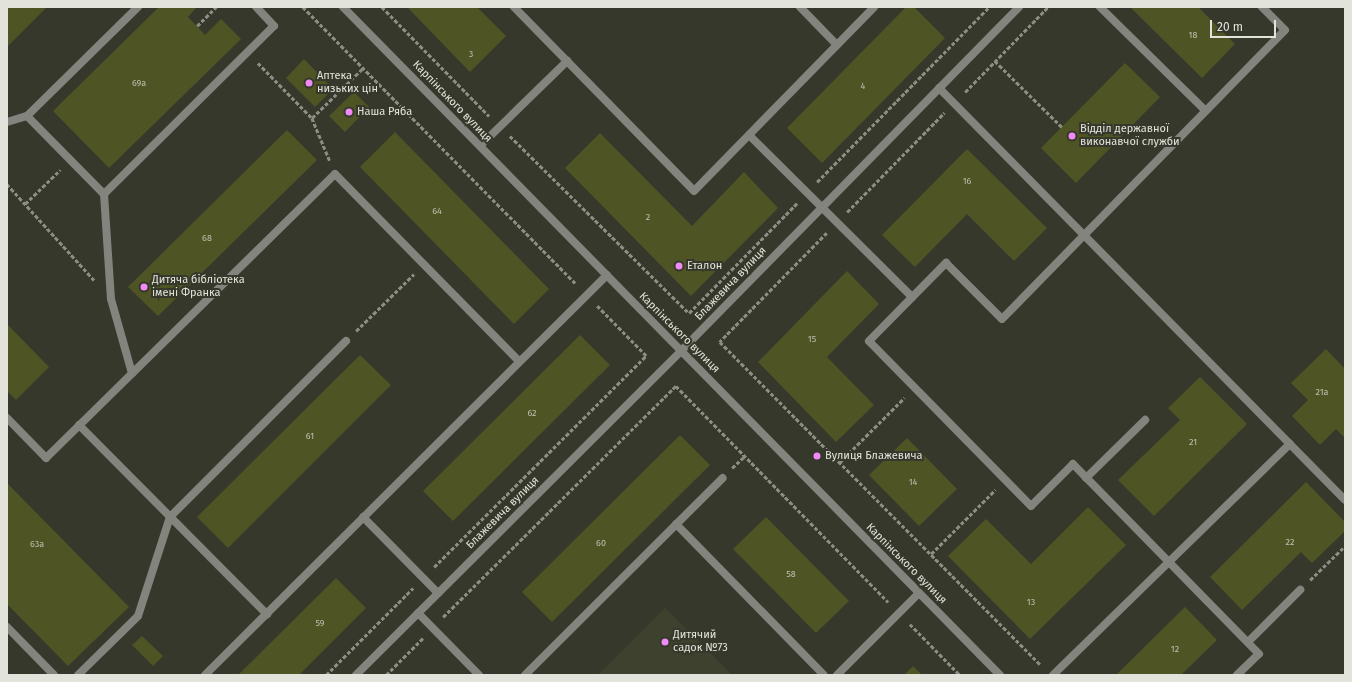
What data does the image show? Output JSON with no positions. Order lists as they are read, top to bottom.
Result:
{
  "streets": {
    "street": ["Карпінського вулиця", "Блажевича вулиця"]
  },
  "crossings": [
    ["Карпінського вулиця", "Блажевича вулиця"]
  ],
  "places": [
    "Аптека низьких цін",
    "Наша Ряба",
    "Відділ державної виконавчої служби",
    "Еталон",
    "Дитяча бібліотека імені Франка",
    "Вулиця Блажевича",
    "Дитячий садок №73"
  ],
  "house_numbers": [
    "18",
    "3",
    "69а",
    "4",
    "16",
    "64",
    "2",
    "68",
    "15",
    "21а",
    "62",
    "61",
    "21",
    "14",
    "22",
    "60",
    "63а",
    "58",
    "13",
    "59",
    "12"
  ],
  "scale_bar": "20 m"
}
